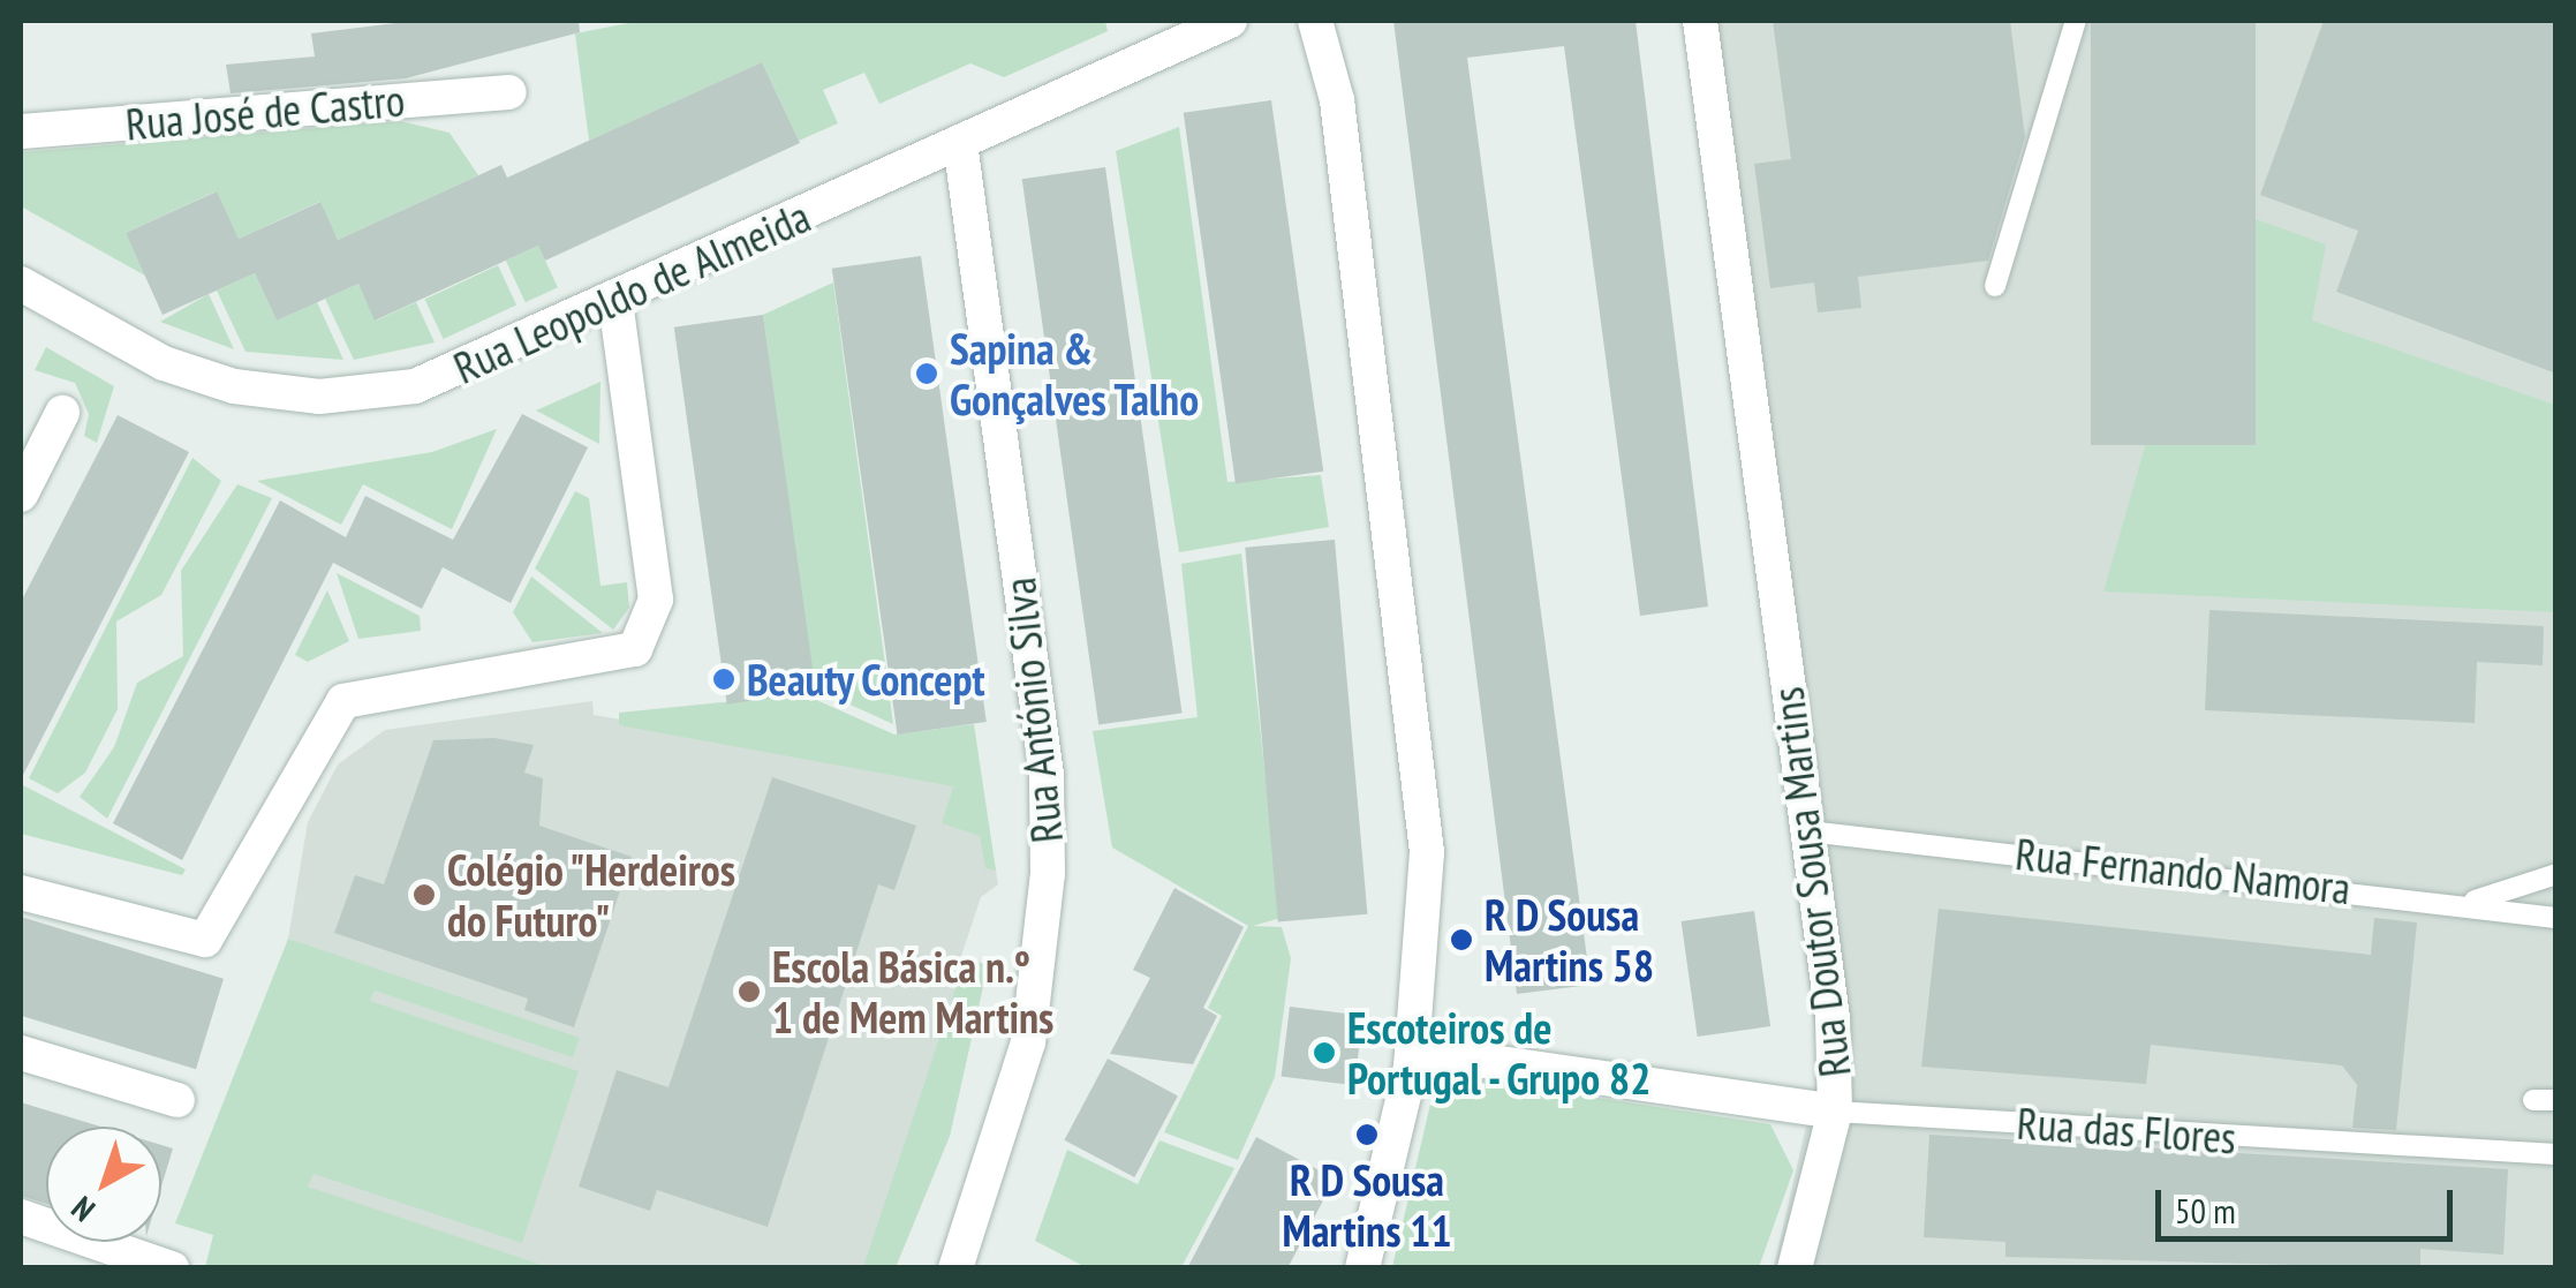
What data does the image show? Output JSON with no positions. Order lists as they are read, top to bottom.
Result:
{
  "streets": {
    "street": [
      "Rua José de Castro",
      "Rua Leopoldo de Almeida",
      "Rua António Silva",
      "Rua Doutor Sousa Martins"
    ],
    "lane": ["Rua Fernando Namora", "Rua das Flores"]
  },
  "crossings": [
    ["Rua Leopoldo de Almeida", "Rua António Silva"],
    ["Rua Fernando Namora", "Rua Doutor Sousa Martins"],
    ["Rua Doutor Sousa Martins", "Rua das Flores"]
  ],
  "places": [
    "Sapina & Gonçalves Talho",
    "Beauty Concept",
    "Colégio \"Herdeiros do Futuro\"",
    "R D Sousa Martins 58",
    "Escola Básica n.º 1 de Mem Martins",
    "Escoteiros de Portugal - Grupo 82",
    "R D Sousa Martins 11"
  ],
  "scale_bar": "50 m",
  "north": "bottom left"
}
